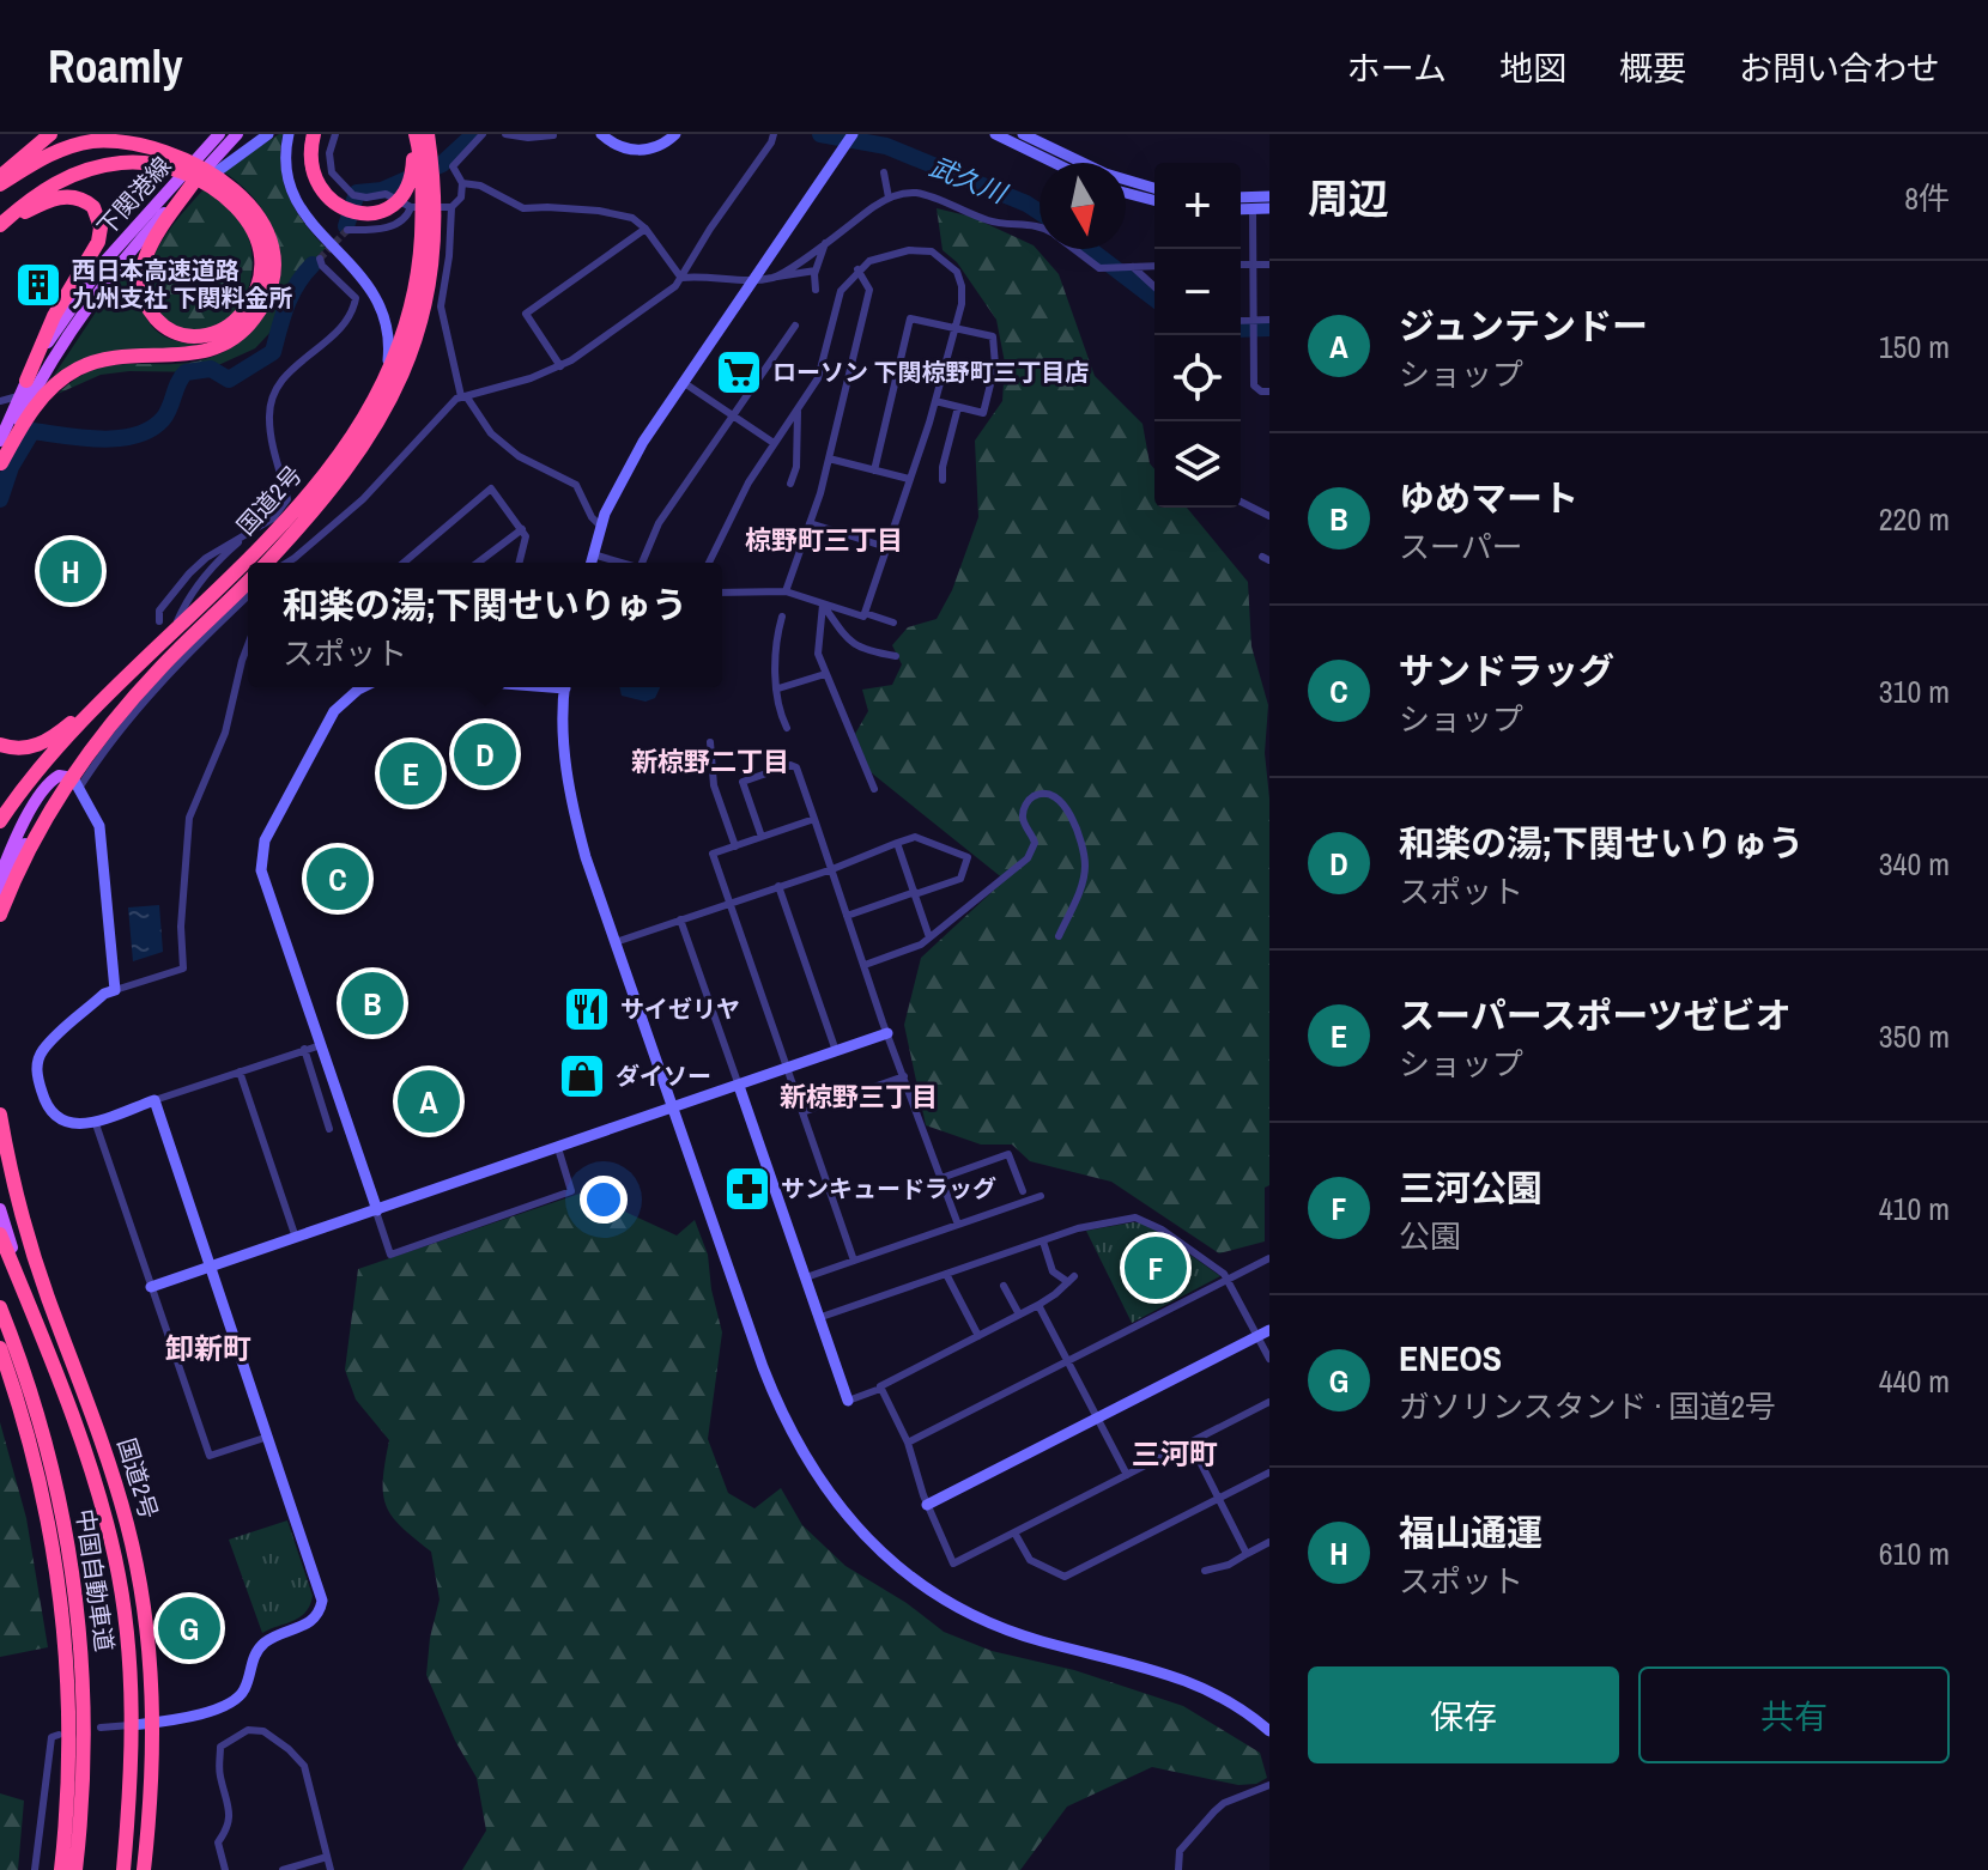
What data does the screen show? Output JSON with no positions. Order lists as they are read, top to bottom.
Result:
{
  "streets": {
    "highway": ["国道2号", "中国自動車道"],
    "main road": ["下関港線"]
  },
  "districts": [
    "椋野町三丁目",
    "新椋野二丁目",
    "新椋野三丁目",
    "卸新町",
    "三河町"
  ],
  "water": ["武久川"],
  "places": {
    "building": ["西日本高速道路 九州支社 下関料金所"],
    "supermarket": ["ローソン 下関椋野町三丁目店"],
    "restaurant": ["サイゼリヤ"],
    "shop": ["ダイソー"],
    "pharmacy": ["サンキュードラッグ"]
  },
  "north": "bottom",
  "page": {
    "header": "Roamly",
    "nav": [
      "ホーム",
      "地図",
      "概要",
      "お問い合わせ"
    ],
    "heading": ["周辺", "8件"],
    "map_buttons": ["+", "−"],
    "list": [
      {
        "mark": "A",
        "name": "ジュンテンドー",
        "note": "ショップ",
        "value": "150 m"
      },
      {
        "mark": "B",
        "name": "ゆめマート",
        "note": "スーパー",
        "value": "220 m"
      },
      {
        "mark": "C",
        "name": "サンドラッグ",
        "note": "ショップ",
        "value": "310 m"
      },
      {
        "mark": "D",
        "name": "和楽の湯;下関せいりゅう",
        "note": "スポット",
        "value": "340 m"
      },
      {
        "mark": "E",
        "name": "スーパースポーツゼビオ",
        "note": "ショップ",
        "value": "350 m"
      },
      {
        "mark": "F",
        "name": "三河公園",
        "note": "公園",
        "value": "410 m"
      },
      {
        "mark": "G",
        "name": "ENEOS",
        "note": "ガソリンスタンド · 国道2号",
        "value": "440 m"
      },
      {
        "mark": "H",
        "name": "福山通運",
        "note": "スポット",
        "value": "610 m"
      }
    ],
    "pins": [
      "H",
      "D",
      "E",
      "C",
      "B",
      "A",
      "F",
      "G"
    ],
    "popup": ["和楽の湯;下関せいりゅう", "スポット"],
    "buttons": ["保存", "共有"]
  }
}
